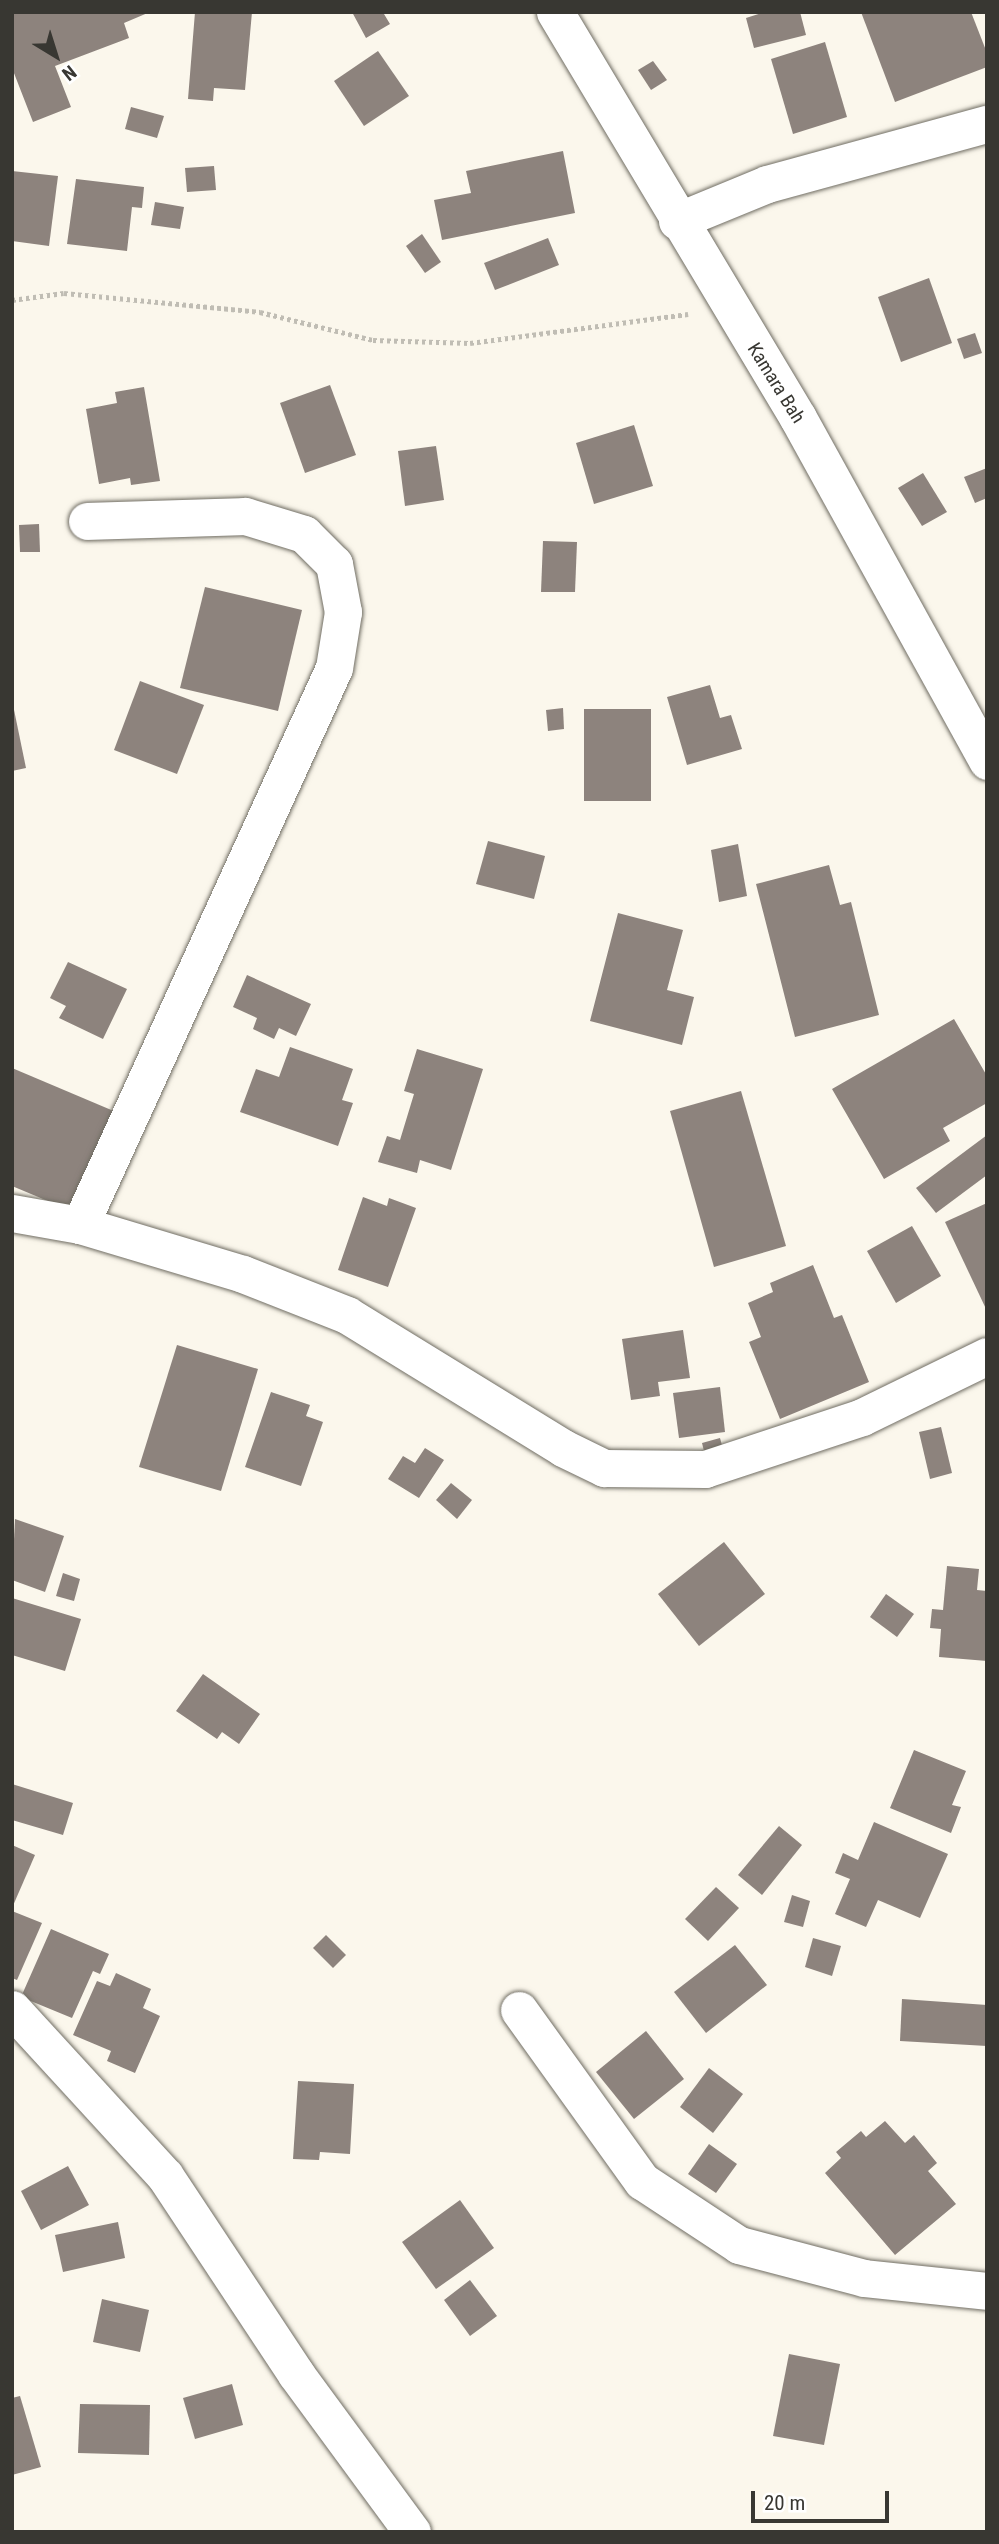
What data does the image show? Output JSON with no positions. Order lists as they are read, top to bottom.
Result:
{
  "streets": {
    "street": ["Kamara Bah"]
  },
  "scale_bar": "20 m",
  "north": "bottom right"
}
